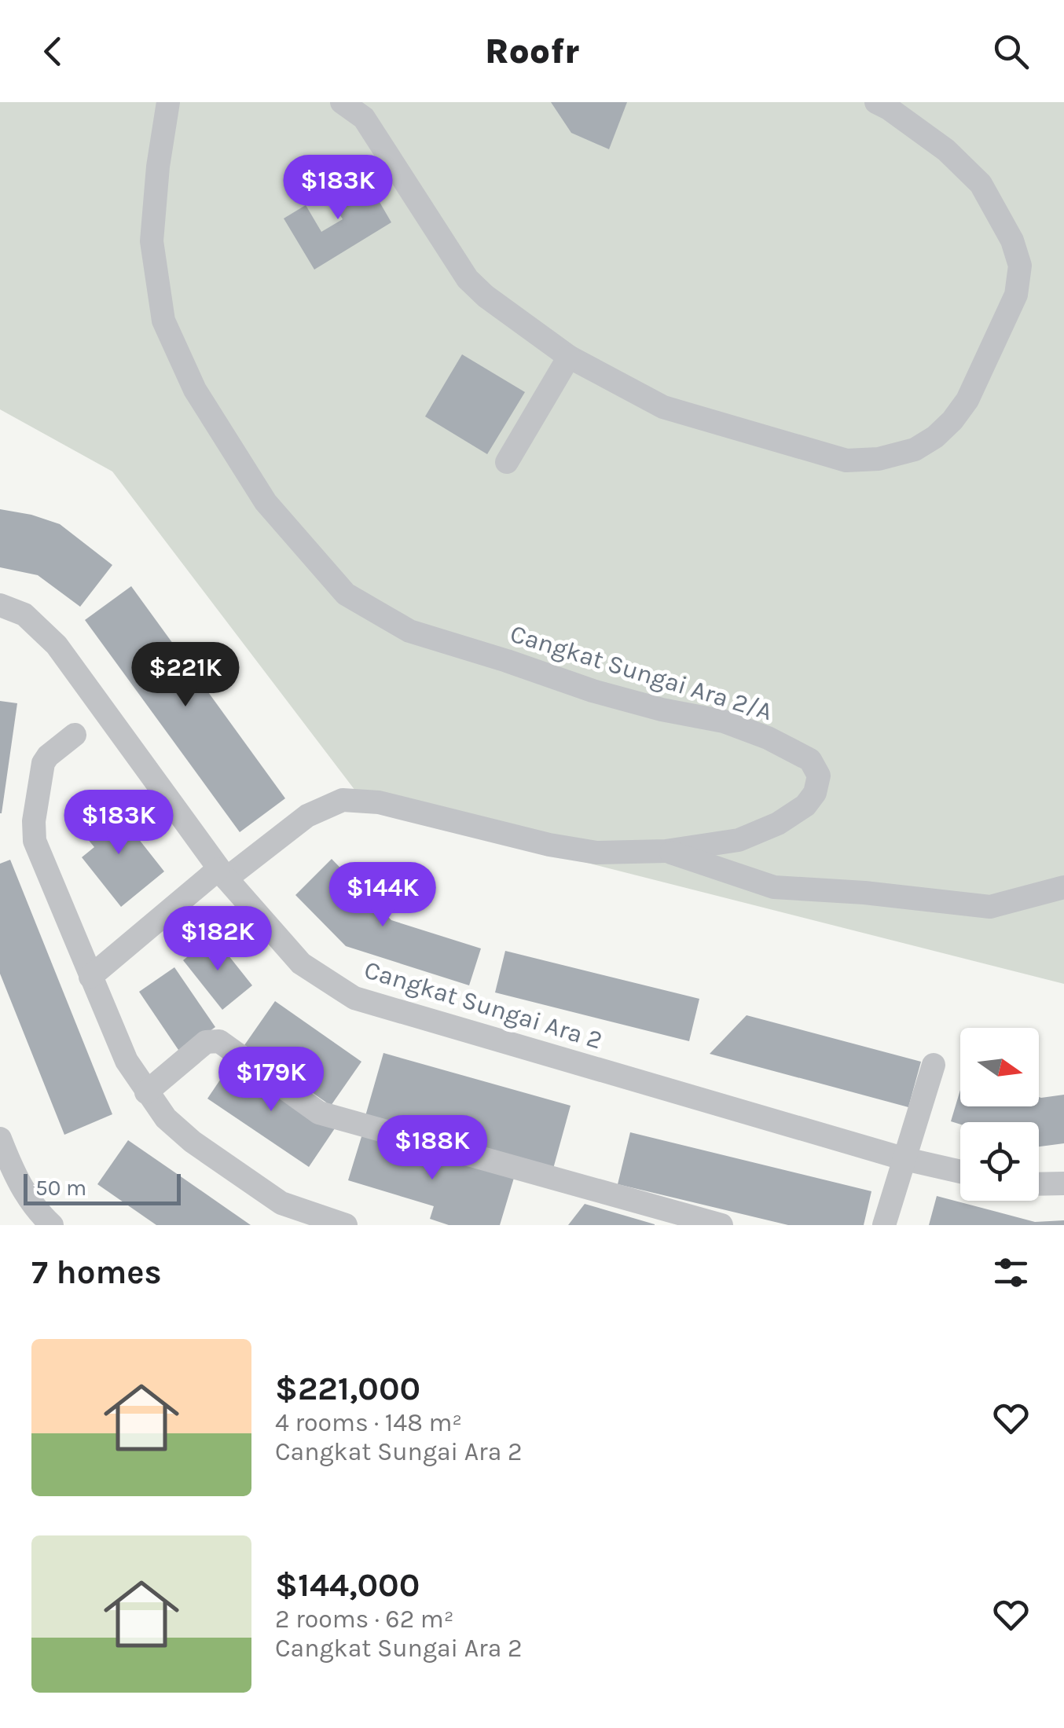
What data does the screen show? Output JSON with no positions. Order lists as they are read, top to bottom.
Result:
{
  "streets": {
    "street": ["Cangkat Sungai Ara 2/A", "Cangkat Sungai Ara 2"]
  },
  "crossings": [
    ["Cangkat Sungai Ara 2/A", "Cangkat Sungai Ara 2"]
  ],
  "scale_bar": "50 m",
  "north": "right",
  "page": {
    "header": "Roofr",
    "price": [
      "$183K",
      "$221K",
      "$183K",
      "$144K",
      "$182K",
      "$179K",
      "$188K"
    ],
    "scale": "50 m",
    "heading": "7 homes",
    "list": [
      {
        "name": "$221,000",
        "note": "4 rooms · 148 m² · Cangkat Sungai Ara 2"
      },
      {
        "name": "$144,000",
        "note": "2 rooms · 62 m² · Cangkat Sungai Ara 2"
      }
    ]
  }
}
